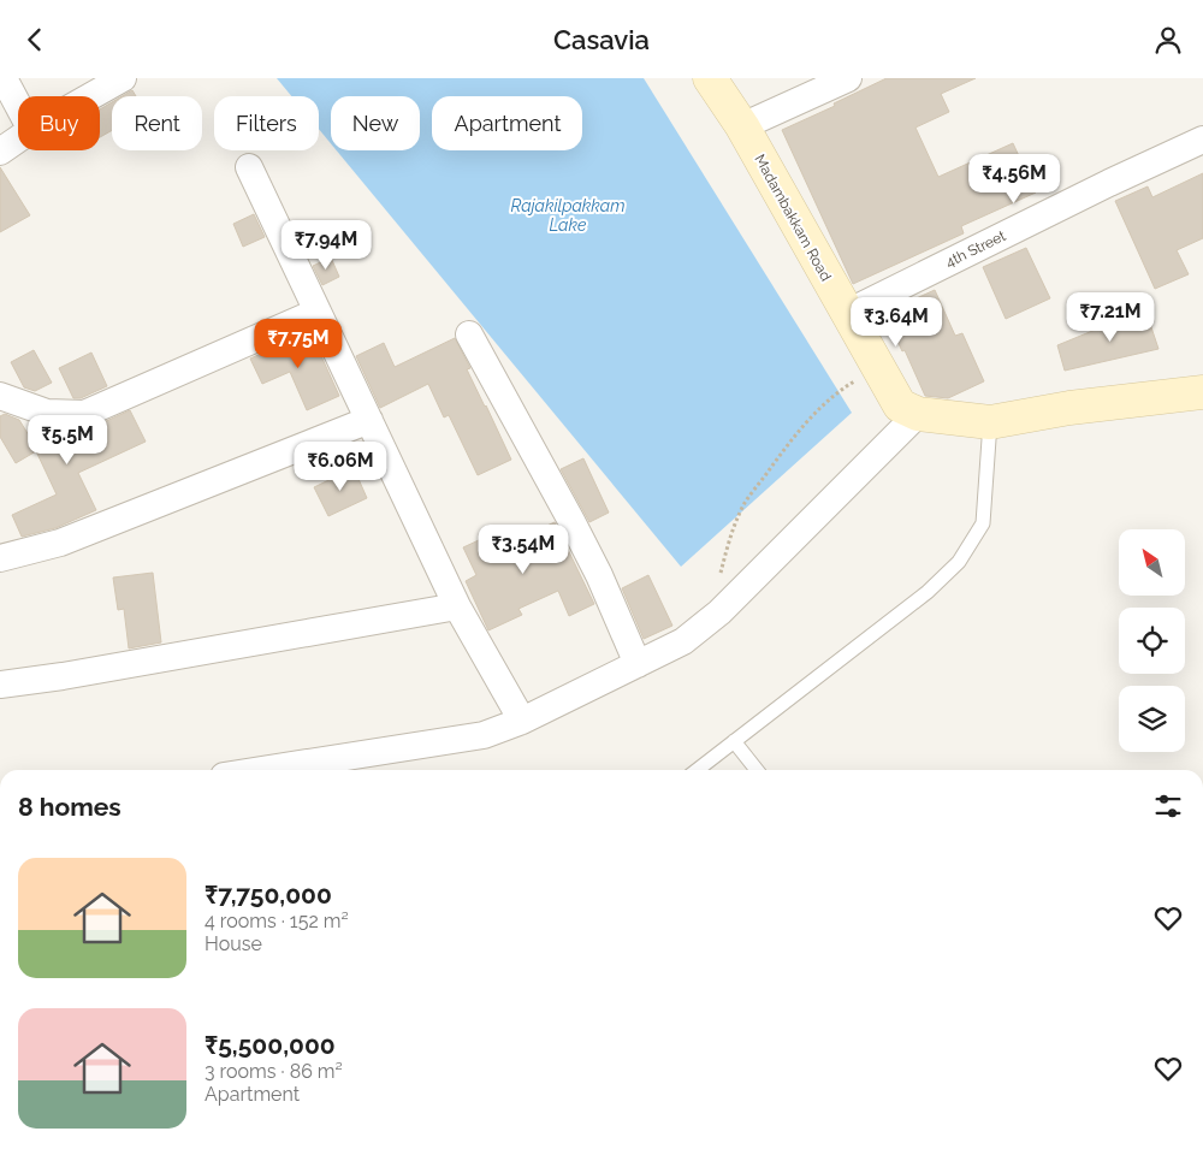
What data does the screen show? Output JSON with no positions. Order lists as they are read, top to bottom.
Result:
{
  "streets": {
    "street": ["Madambakkam Road", "4th Street"]
  },
  "crossings": [
    ["Madambakkam Road", "4th Street"]
  ],
  "water": ["Rajakilpakkam Lake"],
  "north": "top left",
  "page": {
    "header": "Casavia",
    "chip": [
      "Buy",
      "Rent",
      "Filters",
      "New",
      "Apartment"
    ],
    "price": [
      "₹4.56M",
      "₹7.94M",
      "₹7.21M",
      "₹3.64M",
      "₹7.75M",
      "₹5.5M",
      "₹6.06M",
      "₹3.54M"
    ],
    "heading": "8 homes",
    "list": [
      {
        "name": "₹7,750,000",
        "note": "4 rooms · 152 m² · House"
      },
      {
        "name": "₹5,500,000",
        "note": "3 rooms · 86 m² · Apartment"
      }
    ]
  }
}
